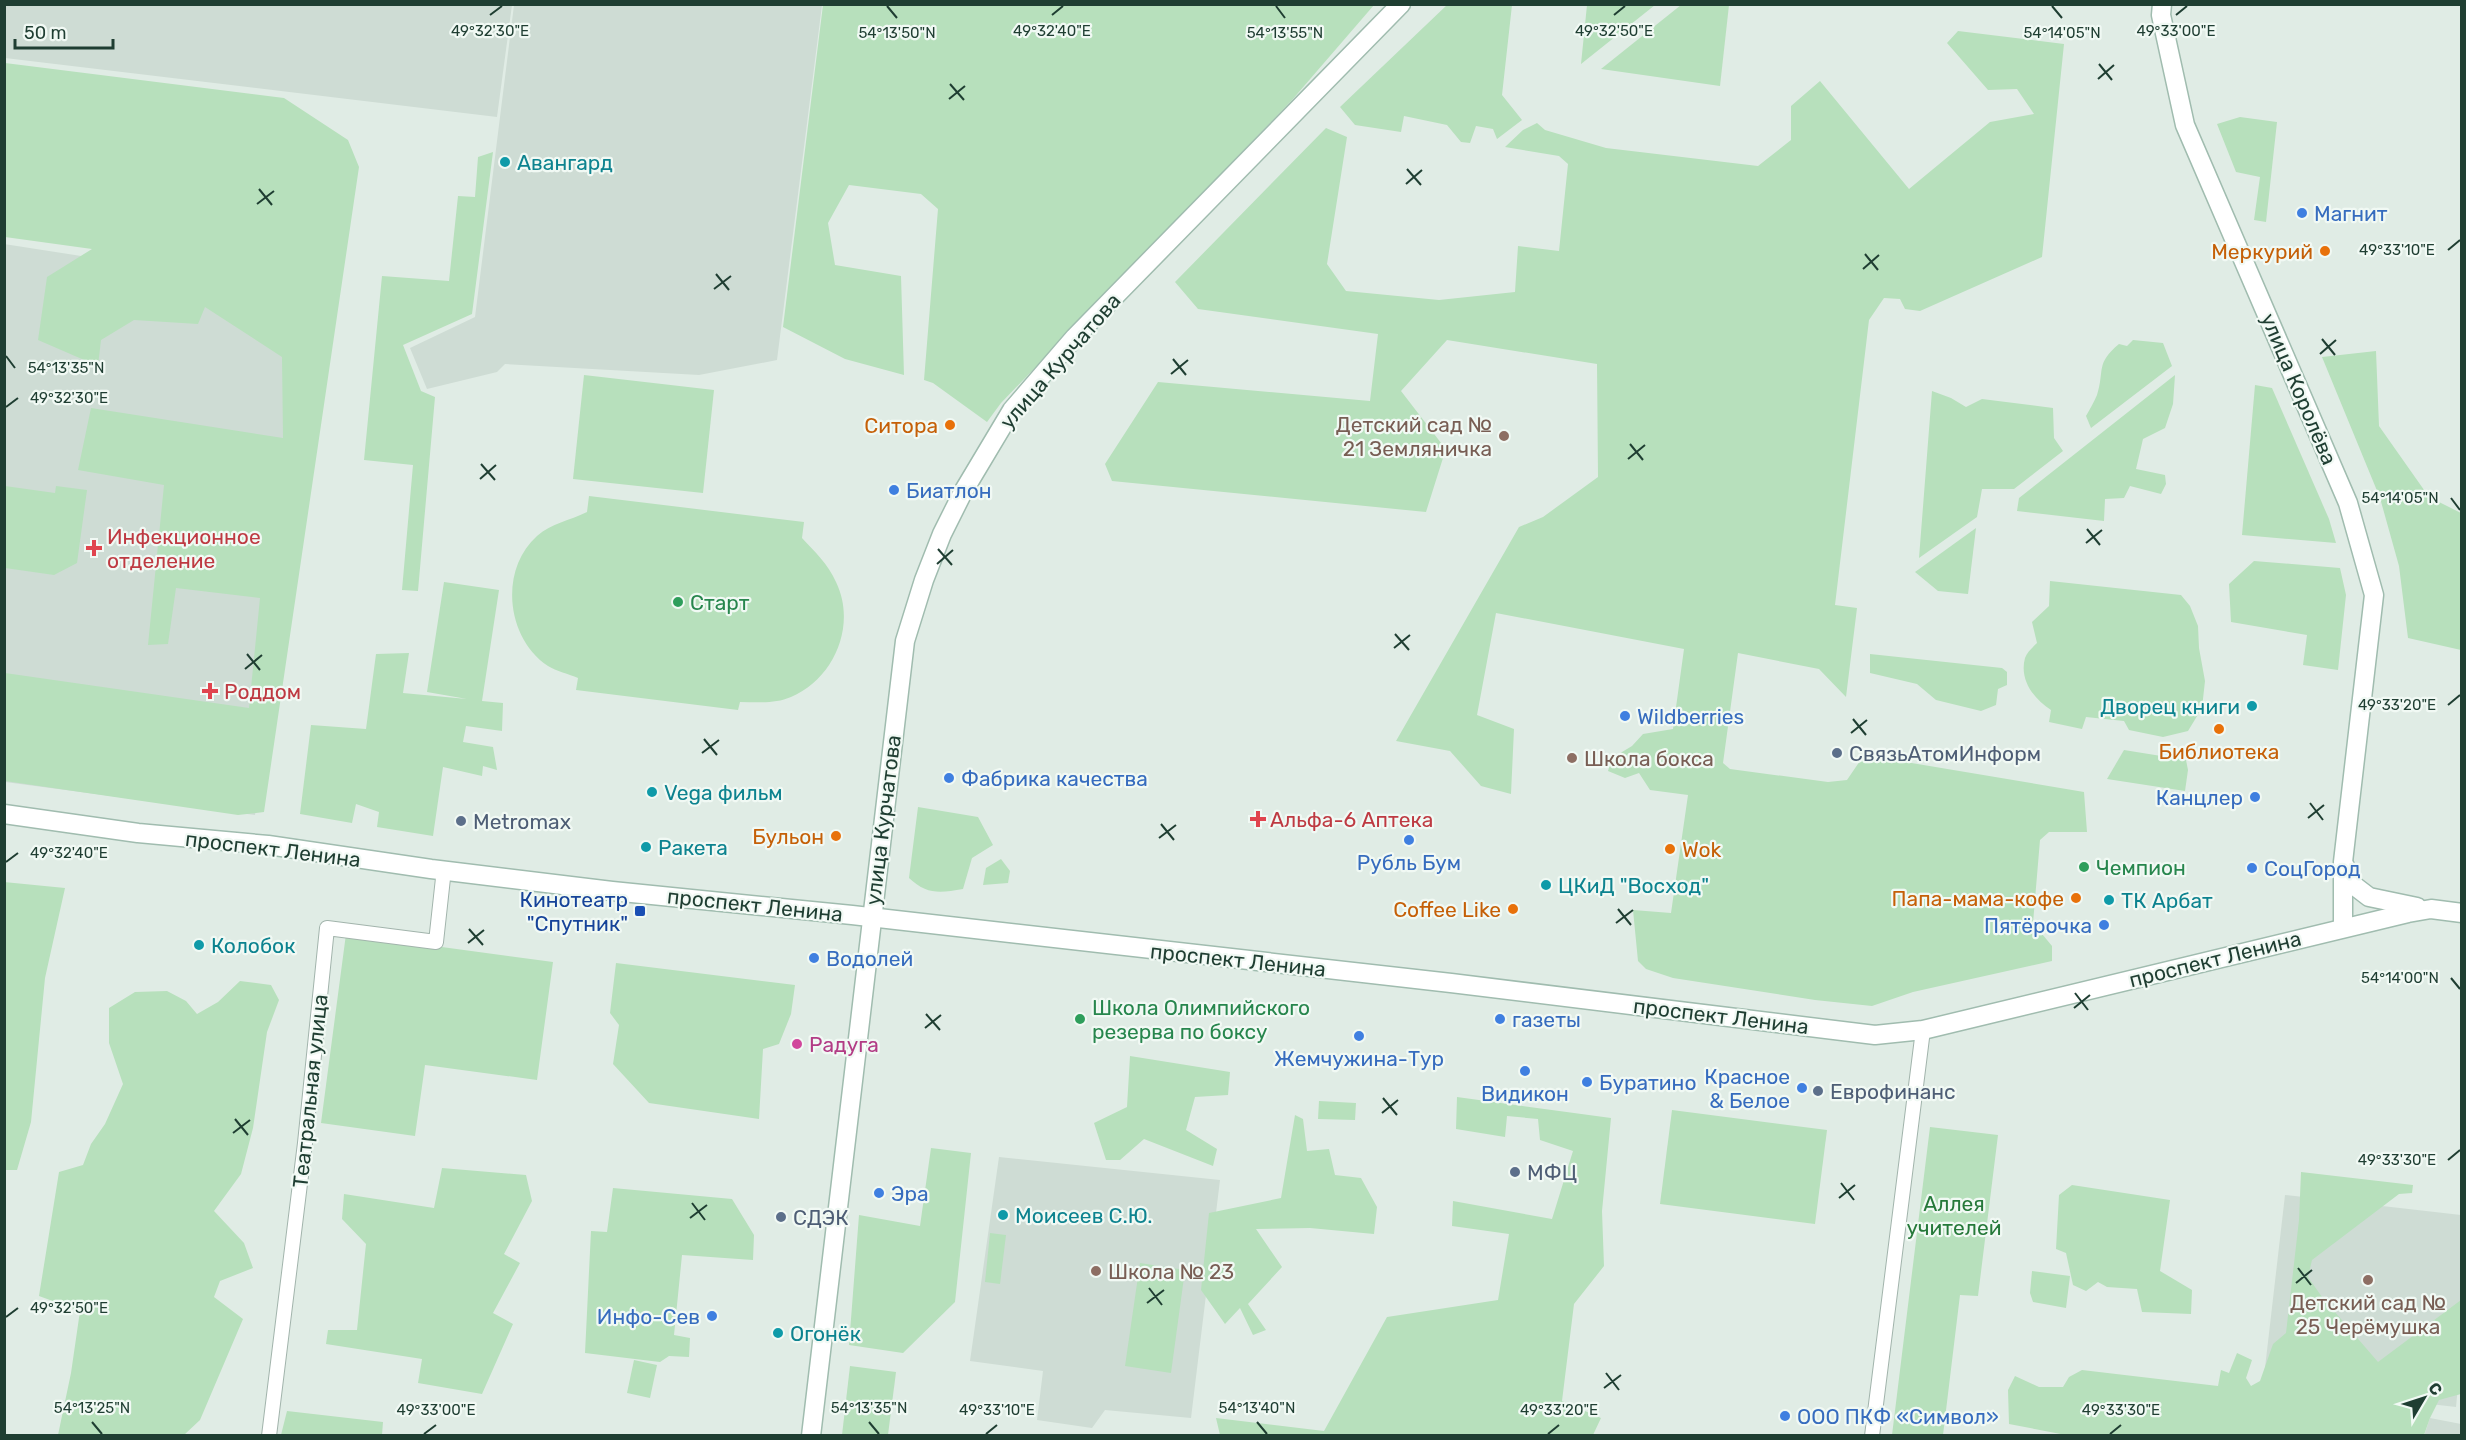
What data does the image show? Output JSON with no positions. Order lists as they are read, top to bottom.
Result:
{
  "streets": {
    "street": [
      "улица Курчатова",
      "улица Королёва",
      "проспект Ленина",
      "Театральная улица"
    ]
  },
  "crossings": [
    ["улица Курчатова", "проспект Ленина"],
    ["улица Королёва", "проспект Ленина"],
    ["проспект Ленина", "Театральная улица"]
  ],
  "parks": ["Аллея учителей"],
  "places": {
    "other": [
      "Авангард",
      "Магнит",
      "Меркурий",
      "Ситора",
      "Детский сад № 21 Земляничка",
      "Биатлон",
      "Старт",
      "Дворец книги",
      "Wildberries",
      "Библиотека",
      "СвязьАтомИнформ",
      "Школа бокса",
      "Фабрика качества",
      "Vega фильм",
      "Канцлер",
      "Metromax",
      "Бульон",
      "Рубль Бум",
      "Ракета",
      "Wok",
      "Чемпион",
      "СоцГород",
      "ЦКиД \"Восход\"",
      "Папа-мама-кофе",
      "ТК Арбат",
      "Coffee Like",
      "Пятёрочка",
      "Колобок",
      "Водолей",
      "Школа Олимпийского резерва по боксу",
      "газеты",
      "Жемчужина-Тур",
      "Радуга",
      "Видикон",
      "Буратино",
      "Красное & Белое",
      "Еврофинанс",
      "МФЦ",
      "Эра",
      "Моисеев С.Ю.",
      "СДЭК",
      "Школа № 23",
      "Детский сад № 25 Черёмушка",
      "Инфо-Сев",
      "Огонёк",
      "ООО ПКФ «Символ»"
    ],
    "health": ["Инфекционное отделение", "Роддом", "Альфа-6 Аптека"],
    "transit": ["Кинотеатр \"Спутник\""]
  },
  "scale_bar": "50 m",
  "north": "top right",
  "coordinates": [
    "49°32'30\"E",
    "49°33'00\"E",
    "49°32'40\"E",
    "49°32'50\"E",
    "54°13'50\"N",
    "54°13'55\"N",
    "54°14'05\"N",
    "49°33'10\"E",
    "54°13'35\"N",
    "49°33'20\"E",
    "54°14'00\"N",
    "49°33'30\"E",
    "54°13'25\"N",
    "54°13'40\"N"
  ]
}
